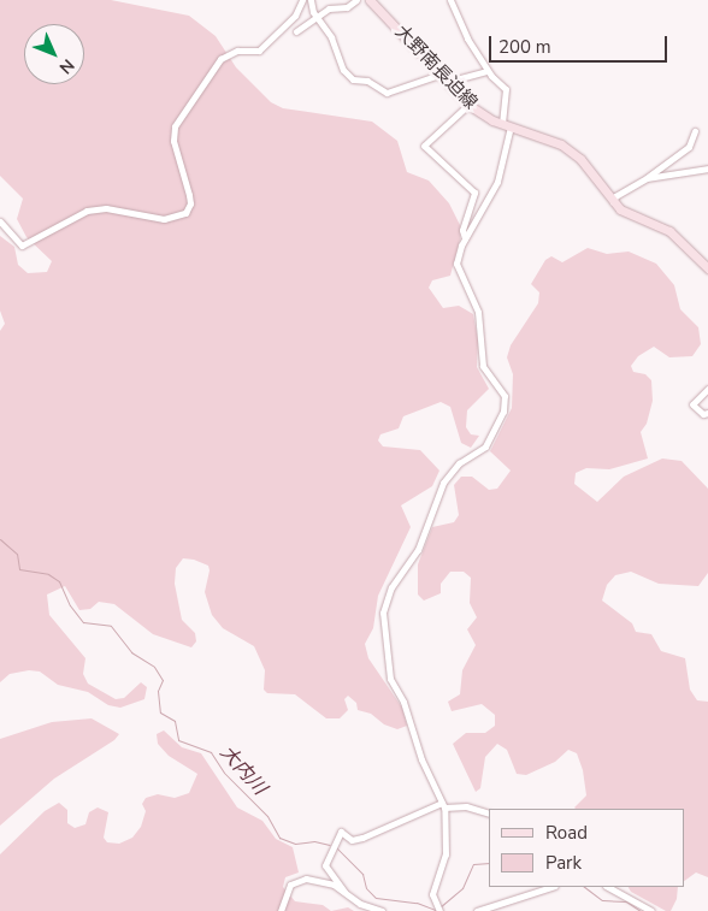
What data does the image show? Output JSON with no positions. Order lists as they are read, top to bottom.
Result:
{
  "streets": {
    "main road": ["大野南長迫線"]
  },
  "water": ["大内川"],
  "legend": ["Road", "Park"],
  "scale_bar": "200 m",
  "north": "bottom right"
}
